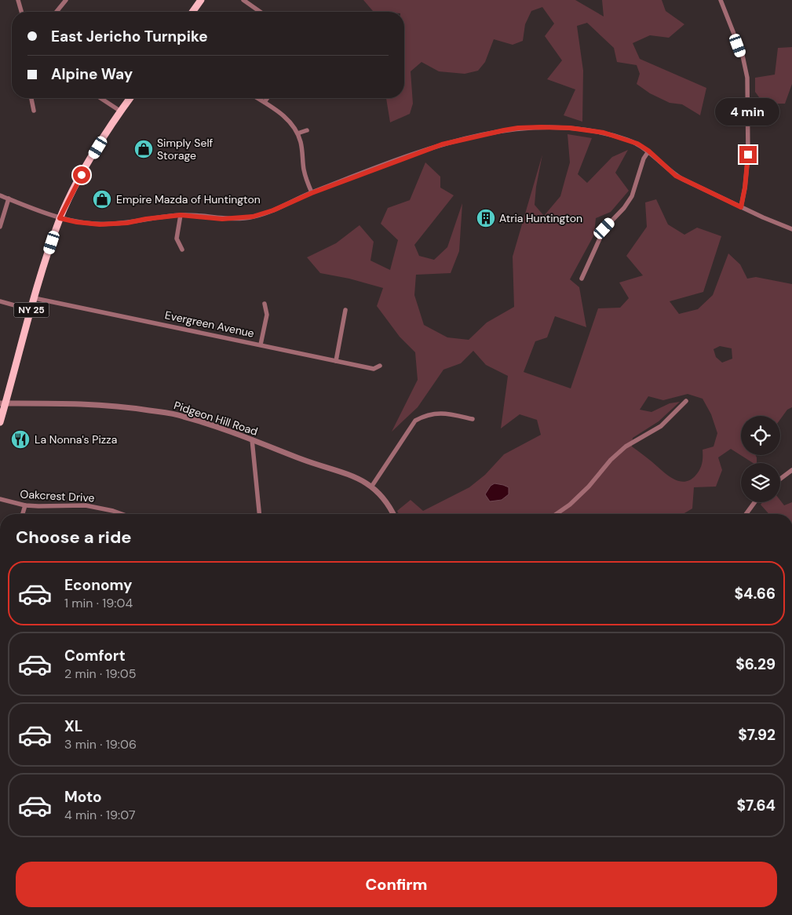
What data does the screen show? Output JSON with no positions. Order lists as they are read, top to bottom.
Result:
{
  "streets": {
    "main road": ["NY 25"],
    "street": ["Evergreen Avenue", "Pidgeon Hill Road", "Oakcrest Drive"]
  },
  "crossings": [
    ["NY 25", "Evergreen Avenue"],
    ["NY 25", "Pidgeon Hill Road"]
  ],
  "places": {
    "shop": ["Simply Self Storage", "Empire Mazda of Huntington"],
    "building": ["Atria Huntington"],
    "restaurant": ["La Nonna's Pizza"]
  },
  "page": {
    "banner": ["East Jericho Turnpike", "Alpine Way"],
    "bubble": "4 min",
    "heading": "Choose a ride",
    "list": [
      {
        "name": "Economy",
        "note": "1 min · 19:04",
        "value": "$4.66"
      },
      {
        "name": "Comfort",
        "note": "2 min · 19:05",
        "value": "$6.29"
      },
      {
        "name": "XL",
        "note": "3 min · 19:06",
        "value": "$7.92"
      },
      {
        "name": "Moto",
        "note": "4 min · 19:07",
        "value": "$7.64"
      }
    ],
    "buttons": "Confirm"
  }
}
